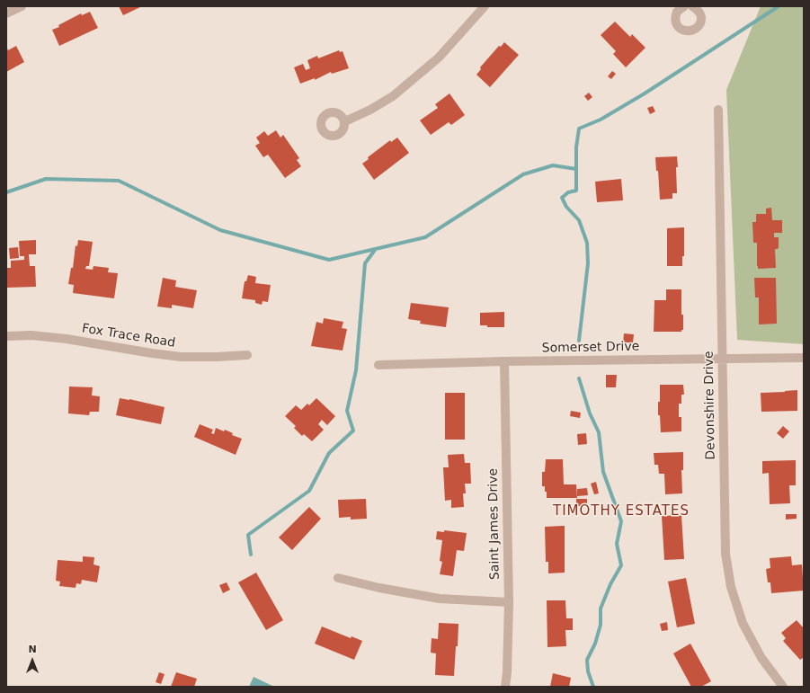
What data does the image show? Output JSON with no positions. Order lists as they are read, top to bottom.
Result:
{
  "streets": {
    "street": [
      "Fox Trace Road",
      "Somerset Drive",
      "Devonshire Drive",
      "Saint James Drive"
    ]
  },
  "crossings": [
    ["Somerset Drive", "Devonshire Drive"],
    ["Somerset Drive", "Saint James Drive"]
  ],
  "districts": ["TIMOTHY ESTATES"],
  "north": "top"
}
